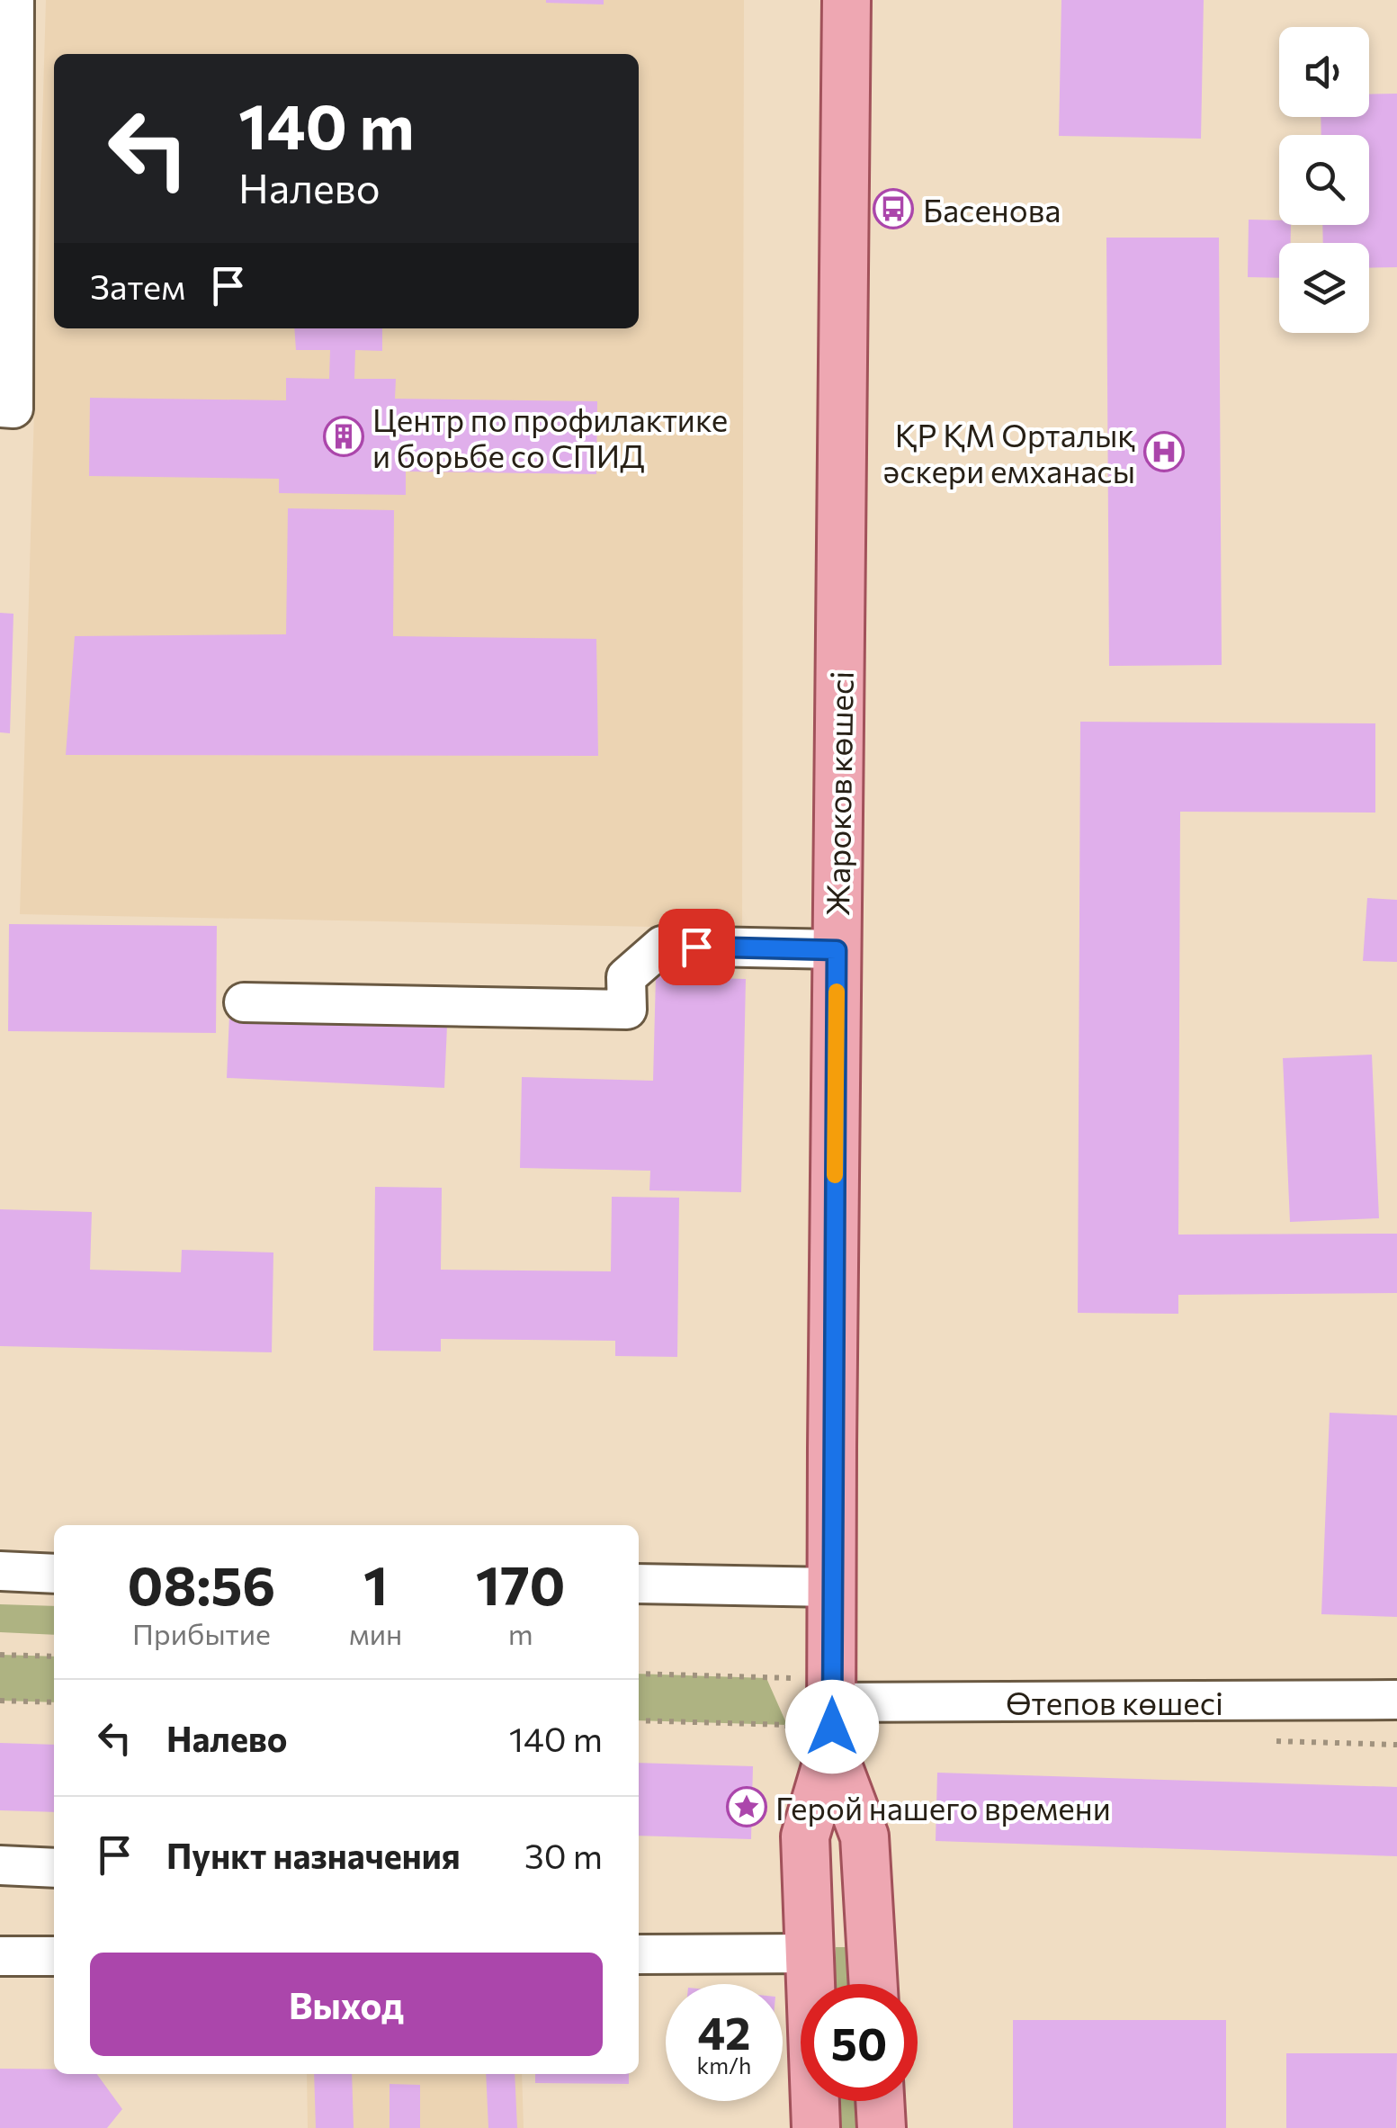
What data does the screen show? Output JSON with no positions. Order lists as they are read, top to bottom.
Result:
{
  "streets": {
    "main road": ["Жароков көшесі"],
    "street": ["Өтепов көшесі"]
  },
  "crossings": [
    ["Жароков көшесі", "Өтепов көшесі"]
  ],
  "places": {
    "bus stop": ["Басенова"],
    "building": ["Центр по профилактике и борьбе со СПИД"],
    "hospital": ["ҚР ҚМ Орталық әскери емханасы"],
    "place": ["Герой нашего времени"]
  },
  "page": {
    "turn": ["140 m", "Налево"],
    "then": "Затем",
    "eta": [
      "08:56",
      "Прибытие",
      "1",
      "мин",
      "170",
      "m"
    ],
    "list": [
      {
        "name": "Налево",
        "value": "140 m"
      },
      {
        "name": "Пункт назначения",
        "value": "30 m"
      }
    ],
    "buttons": "Выход",
    "speed": "42 km/h",
    "limit": "50"
  }
}
